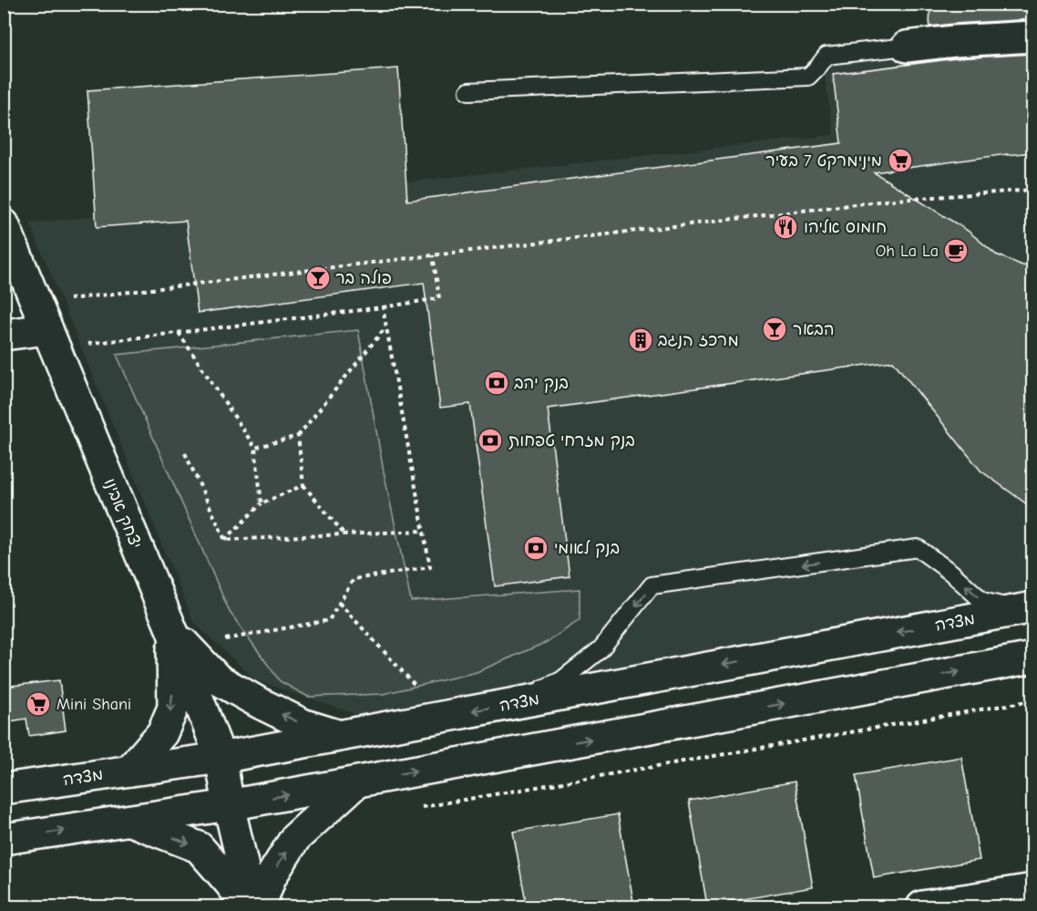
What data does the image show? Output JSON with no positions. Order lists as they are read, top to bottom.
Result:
{
  "streets": {
    "main road": ["יצחק אבינו", "מצדה"]
  },
  "crossings": [
    ["יצחק אבינו", "מצדה"]
  ],
  "places": {
    "supermarket": ["מינימרקט 7 בעיר", "Mini Shani"],
    "restaurant": ["חומוס אליהו"],
    "cafe": ["Oh La La"],
    "bar": ["פולה בר", "הבאר"],
    "building": ["מרכז הנגב"],
    "bank": ["בנק יהב", "בנק מזרחי טפחות", "בנק לאומי"]
  }
}
